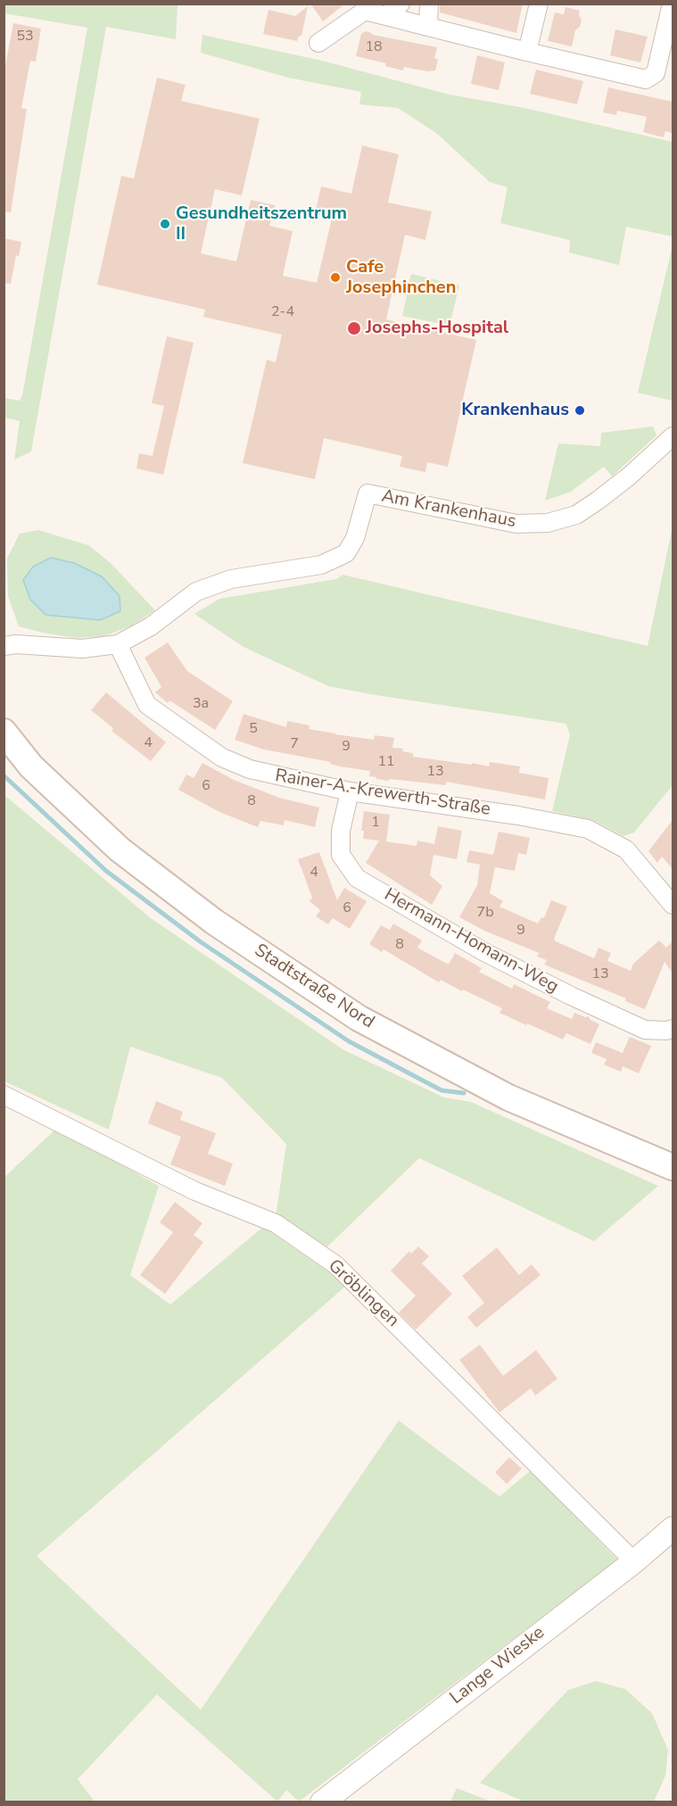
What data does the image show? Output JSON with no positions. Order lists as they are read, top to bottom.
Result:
{
  "streets": {
    "main road": ["Stadtstraße Nord"],
    "street": [
      "Am Krankenhaus",
      "Rainer-A.-Krewerth-Straße",
      "Hermann-Homann-Weg",
      "Gröblingen",
      "Lange Wieske"
    ]
  },
  "crossings": [
    ["Am Krankenhaus", "Rainer-A.-Krewerth-Straße"],
    ["Rainer-A.-Krewerth-Straße", "Hermann-Homann-Weg"],
    ["Gröblingen", "Lange Wieske"]
  ],
  "places": [
    "Gesundheitszentrum II",
    "Cafe Josephinchen",
    "Josephs-Hospital",
    "Krankenhaus"
  ],
  "house_numbers": [
    "53",
    "18",
    "2-4",
    "3a",
    "5",
    "4",
    "7",
    "9",
    "11",
    "13",
    "6",
    "8",
    "1",
    "4",
    "6",
    "7b",
    "9",
    "8",
    "13"
  ]
}
